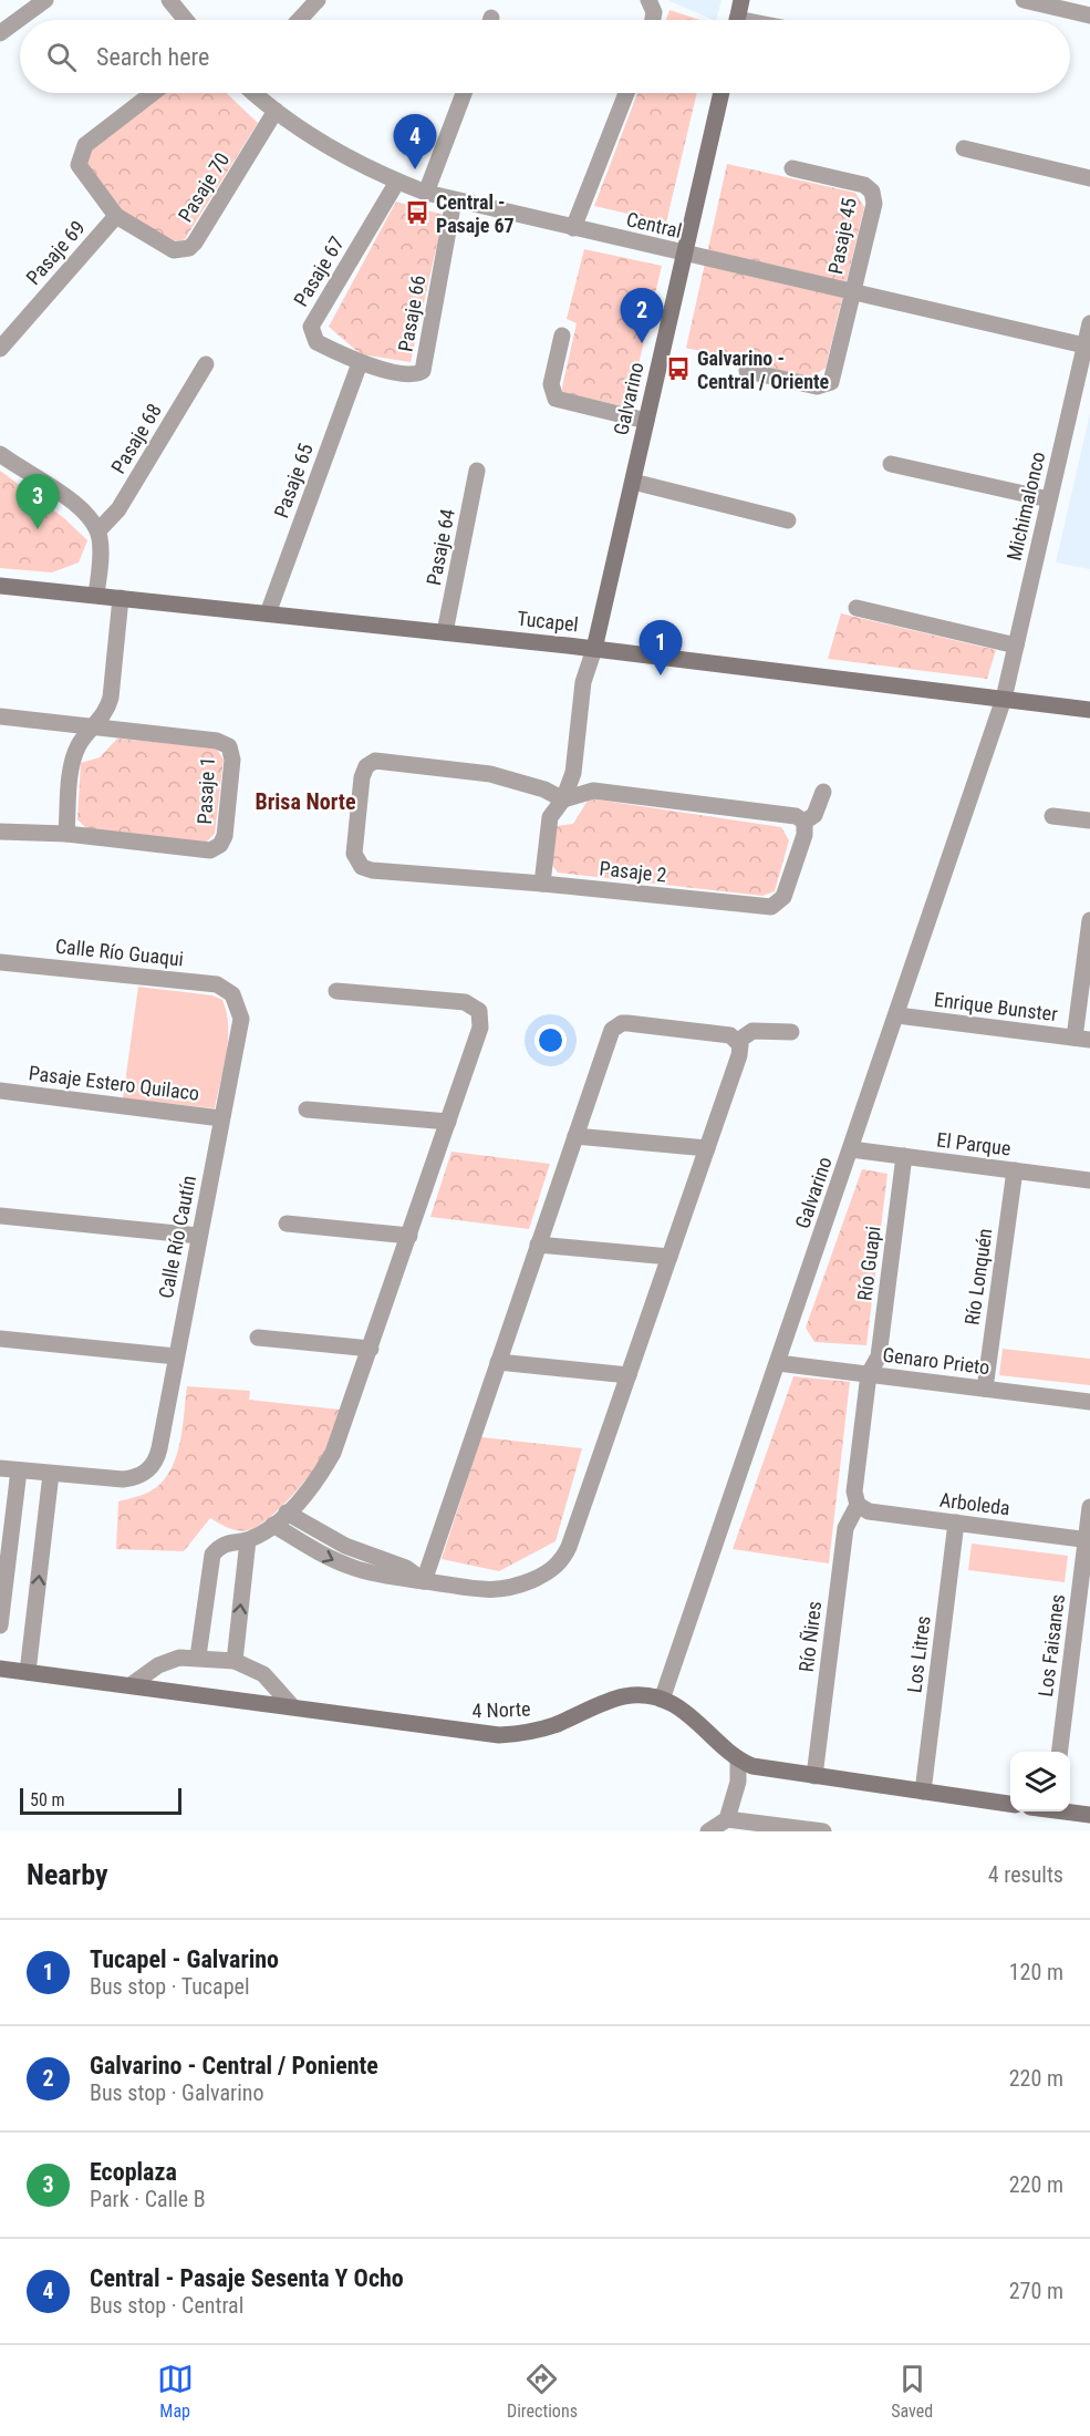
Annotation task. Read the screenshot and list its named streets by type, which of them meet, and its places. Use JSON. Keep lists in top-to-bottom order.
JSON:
{
  "streets": {
    "street": [
      "Pasaje 70",
      "Central",
      "Pasaje 45",
      "Pasaje 69",
      "Pasaje 67",
      "Pasaje 66",
      "Galvarino",
      "Pasaje 68",
      "Pasaje 65",
      "Michimalonco",
      "Pasaje 64",
      "Tucapel",
      "Pasaje 1",
      "Pasaje 2",
      "Calle Río Guaqui",
      "Enrique Bunster",
      "Pasaje Estero Quilaco",
      "El Parque",
      "Calle Río Cautín",
      "Río Guapi",
      "Río Lonquén",
      "Genaro Prieto",
      "Arboleda",
      "Río Ñires",
      "Los Faisanes",
      "Los Litres",
      "4 Norte"
    ]
  },
  "crossings": [
    ["Pasaje 70", "Central"],
    ["Pasaje 70", "Pasaje 69"],
    ["Central", "Pasaje 45"],
    ["Central", "Pasaje 67"],
    ["Central", "Pasaje 66"],
    ["Central", "Galvarino"],
    ["Central", "Michimalonco"],
    ["Pasaje 67", "Pasaje 66"],
    ["Pasaje 67", "Pasaje 65"],
    ["Pasaje 66", "Pasaje 65"],
    ["Galvarino", "Michimalonco"],
    ["Galvarino", "Tucapel"],
    ["Galvarino", "Enrique Bunster"],
    ["Galvarino", "El Parque"],
    ["Galvarino", "Genaro Prieto"],
    ["Galvarino", "4 Norte"],
    ["Pasaje 65", "Tucapel"],
    ["Michimalonco", "Tucapel"],
    ["Pasaje 64", "Tucapel"],
    ["Calle Río Guaqui", "Calle Río Cautín"],
    ["Pasaje Estero Quilaco", "Calle Río Cautín"],
    ["El Parque", "Río Guapi"],
    ["El Parque", "Río Lonquén"],
    ["Río Guapi", "Genaro Prieto"],
    ["Río Guapi", "Arboleda"],
    ["Río Guapi", "Río Ñires"],
    ["Río Lonquén", "Genaro Prieto"],
    ["Arboleda", "Río Ñires"],
    ["Arboleda", "Los Faisanes"],
    ["Arboleda", "Los Litres"],
    ["Río Ñires", "4 Norte"],
    ["Los Litres", "4 Norte"]
  ],
  "districts": ["Brisa Norte"],
  "places": {
    "bus stop": ["Central - Pasaje 67", "Galvarino - Central / Oriente"]
  },
  "scale_bar": "50 m",
  "page": {
    "search": "Search here",
    "pins": [
      "4",
      "2",
      "3",
      "1"
    ],
    "scale": "50 m",
    "heading": ["Nearby", "4 results"],
    "list": [
      {
        "mark": "1",
        "name": "Tucapel - Galvarino",
        "note": "Bus stop · Tucapel",
        "value": "120 m"
      },
      {
        "mark": "2",
        "name": "Galvarino - Central / Poniente",
        "note": "Bus stop · Galvarino",
        "value": "220 m"
      },
      {
        "mark": "3",
        "name": "Ecoplaza",
        "note": "Park · Calle B",
        "value": "220 m"
      },
      {
        "mark": "4",
        "name": "Central - Pasaje Sesenta Y Ocho",
        "note": "Bus stop · Central",
        "value": "270 m"
      }
    ],
    "nav": ["Map", "Directions", "Saved"]
  }
}
